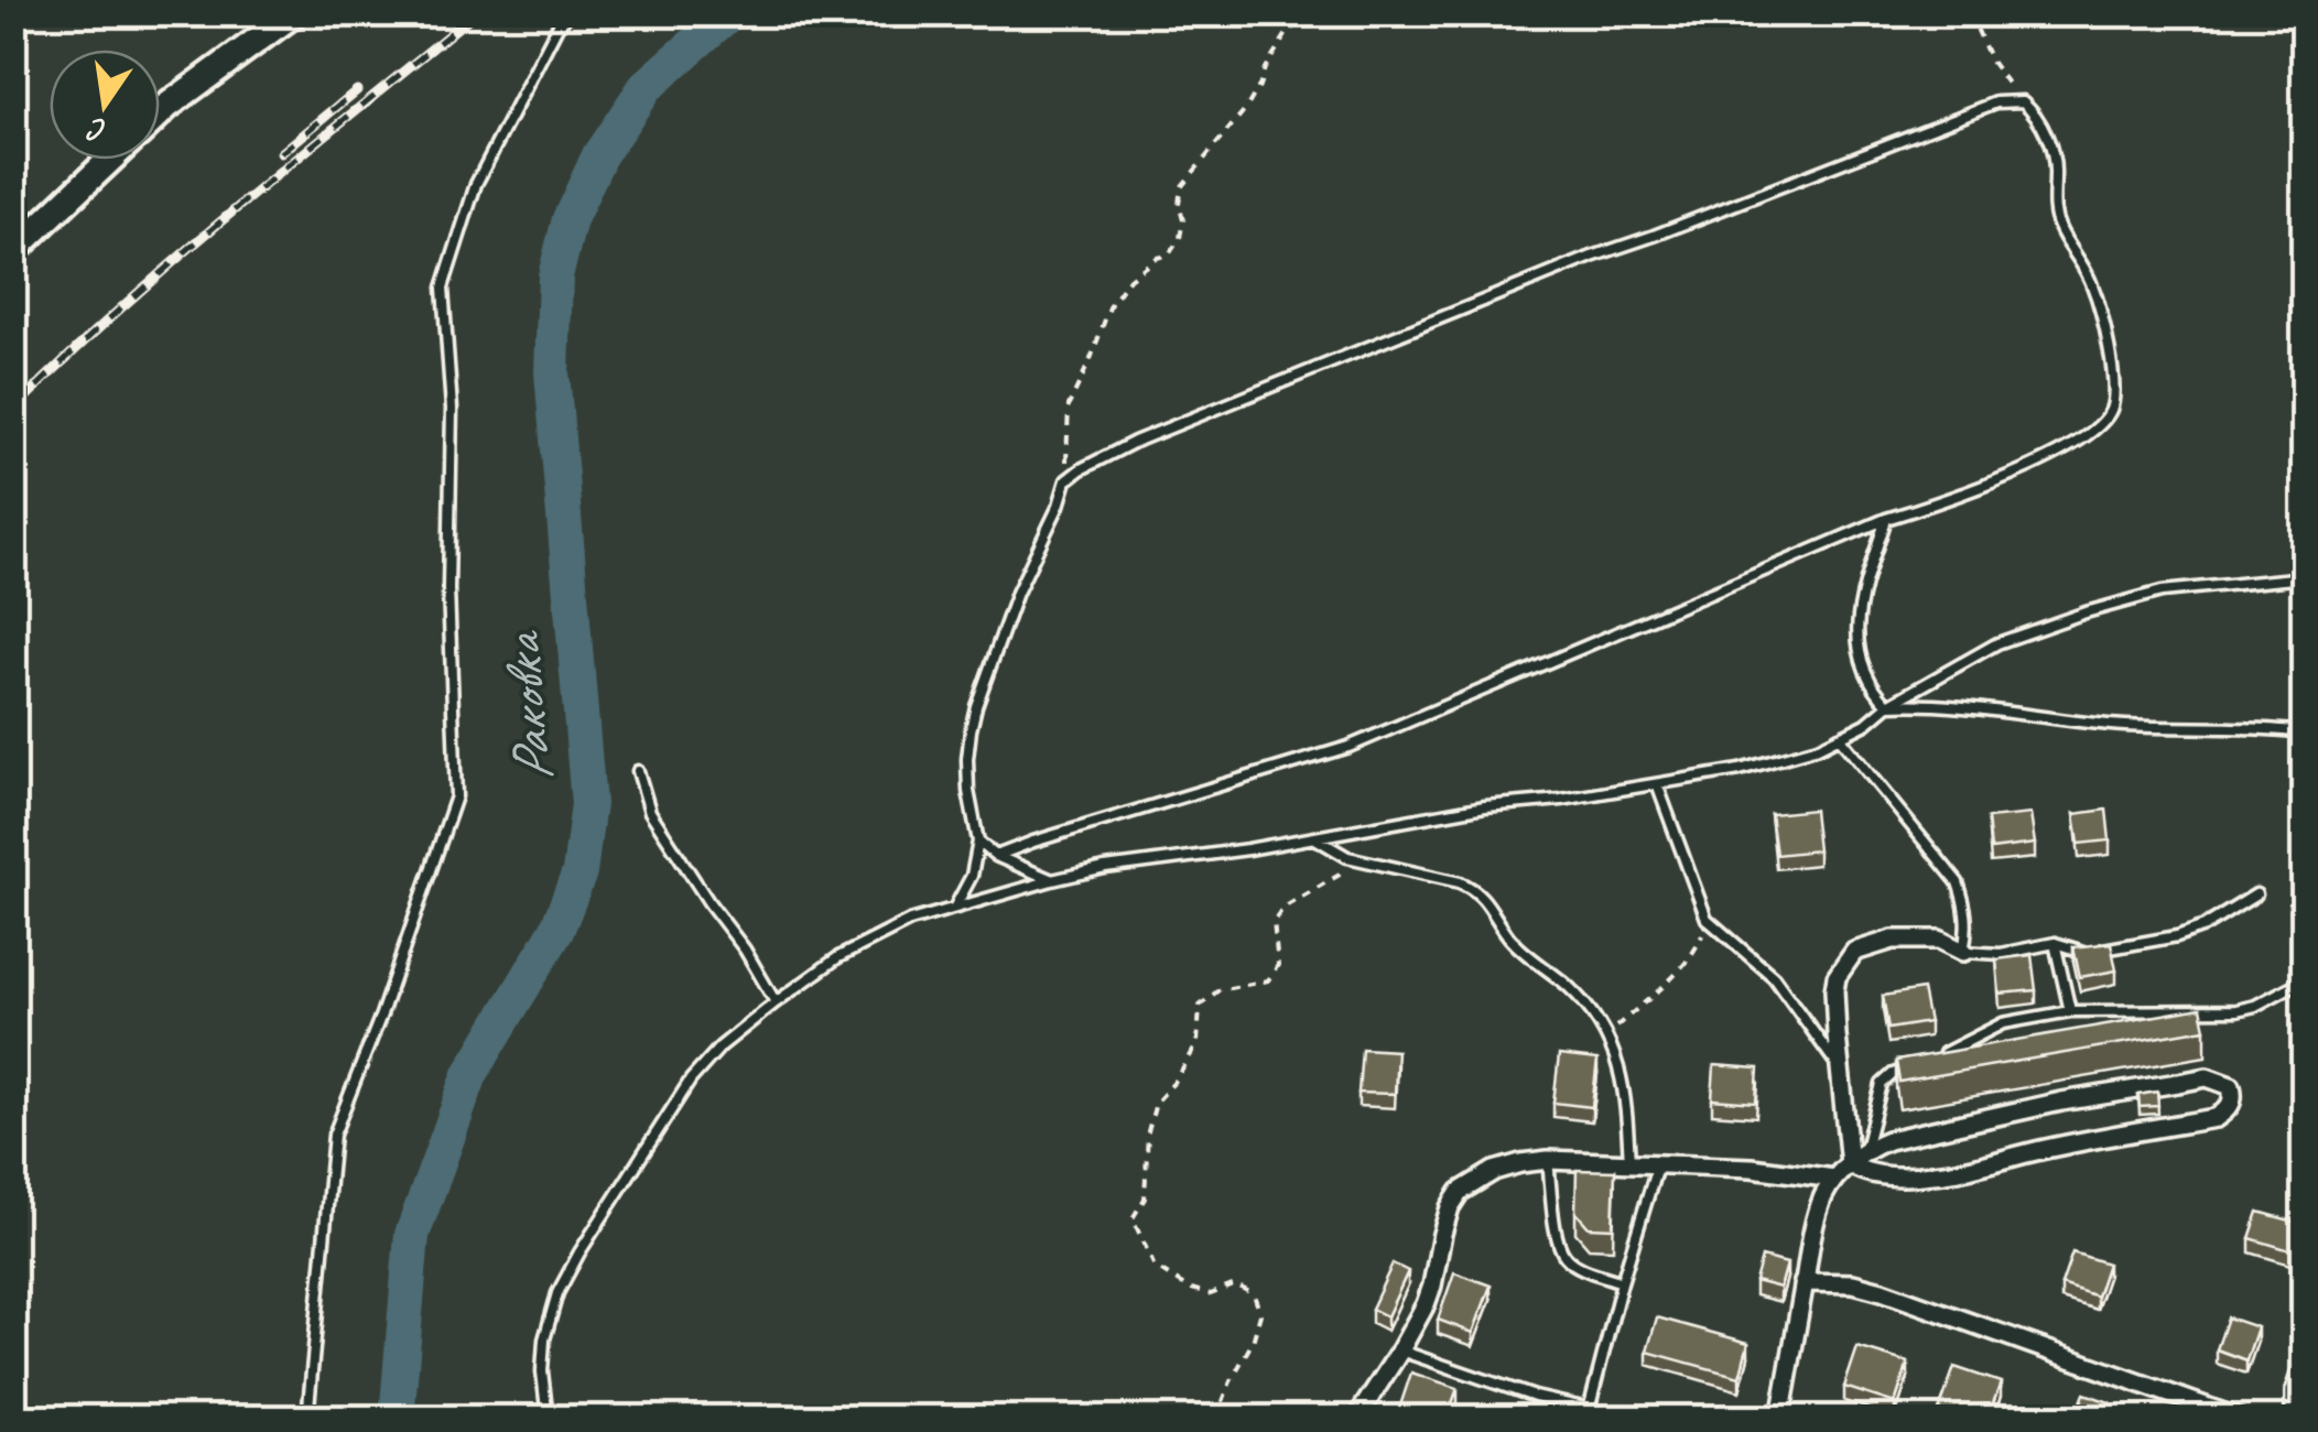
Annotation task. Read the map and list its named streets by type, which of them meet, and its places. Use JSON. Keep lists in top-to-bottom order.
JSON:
{
  "water": ["Раковка"],
  "north": "bottom"
}
